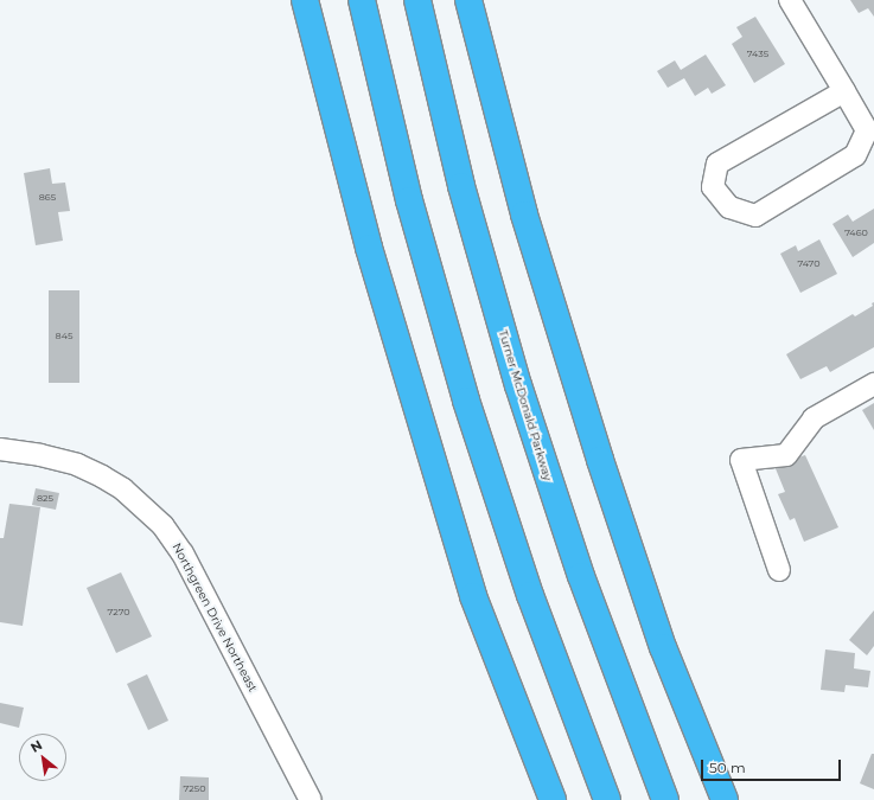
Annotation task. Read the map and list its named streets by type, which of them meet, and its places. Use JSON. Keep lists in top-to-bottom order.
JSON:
{
  "streets": {
    "highway": ["Turner McDonald Parkway"],
    "street": ["Northgreen Drive Northeast"]
  },
  "house_numbers": [
    "7435",
    "865",
    "7460",
    "7470",
    "845",
    "825",
    "7270",
    "7250"
  ],
  "scale_bar": "50 m",
  "north": "top left"
}
